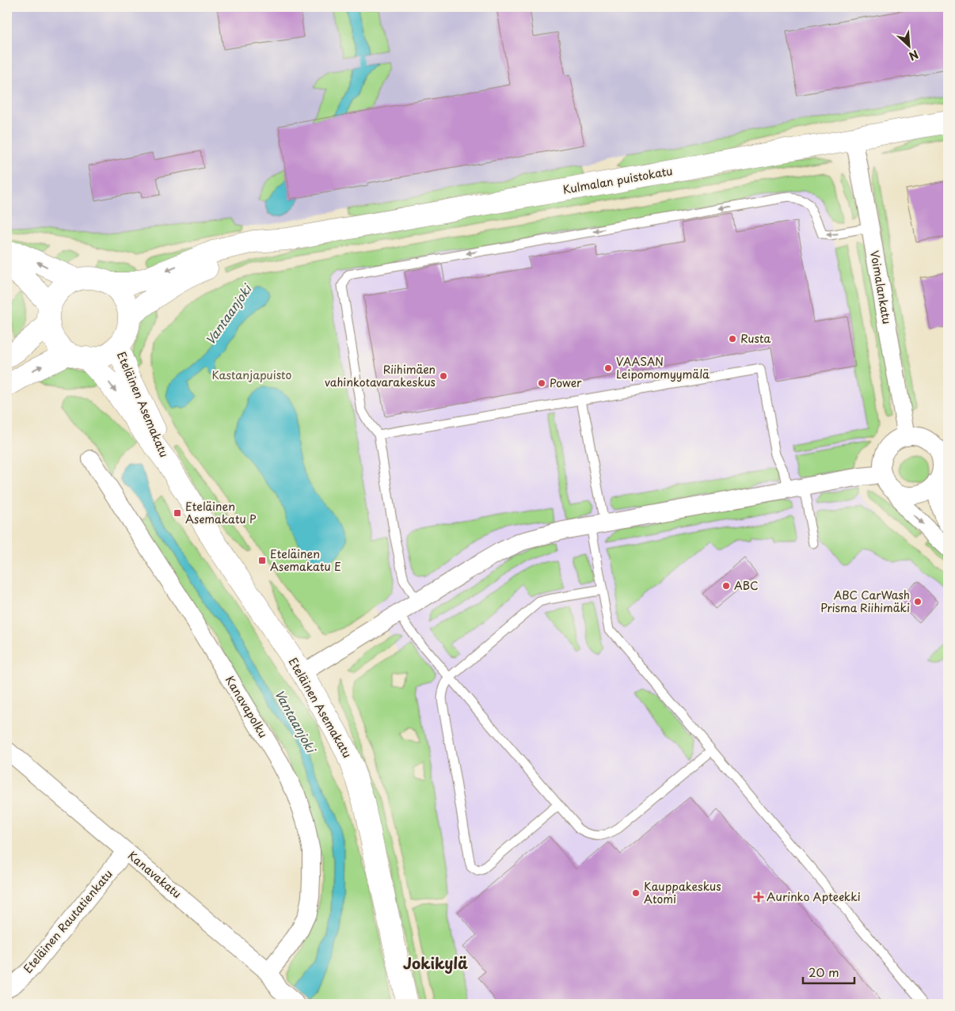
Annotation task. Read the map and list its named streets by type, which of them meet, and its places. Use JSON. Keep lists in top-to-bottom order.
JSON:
{
  "streets": {
    "street": [
      "Kulmalan puistokatu",
      "Voimalankatu",
      "Eteläinen Asemakatu",
      "Kanavapolku",
      "Kanavakatu",
      "Eteläinen Rautatienkatu"
    ]
  },
  "crossings": [
    ["Kulmalan puistokatu", "Voimalankatu"],
    ["Kulmalan puistokatu", "Eteläinen Asemakatu"],
    ["Kanavapolku", "Kanavakatu"],
    ["Kanavakatu", "Eteläinen Rautatienkatu"]
  ],
  "districts": ["Jokikylä"],
  "water": ["Vantaanjoki"],
  "parks": ["Kastanjapuisto"],
  "places": {
    "other": [
      "Rusta",
      "VAASAN Leipomomyymälä",
      "Riihimäen vahinkotavarakeskus",
      "Power",
      "ABC",
      "ABC CarWash Prisma Riihimäki",
      "Kauppakeskus Atomi"
    ],
    "transit": ["Eteläinen Asemakatu P", "Eteläinen Asemakatu E"],
    "health": ["Aurinko Apteekki"]
  },
  "scale_bar": "20 m",
  "north": "bottom right"
}
